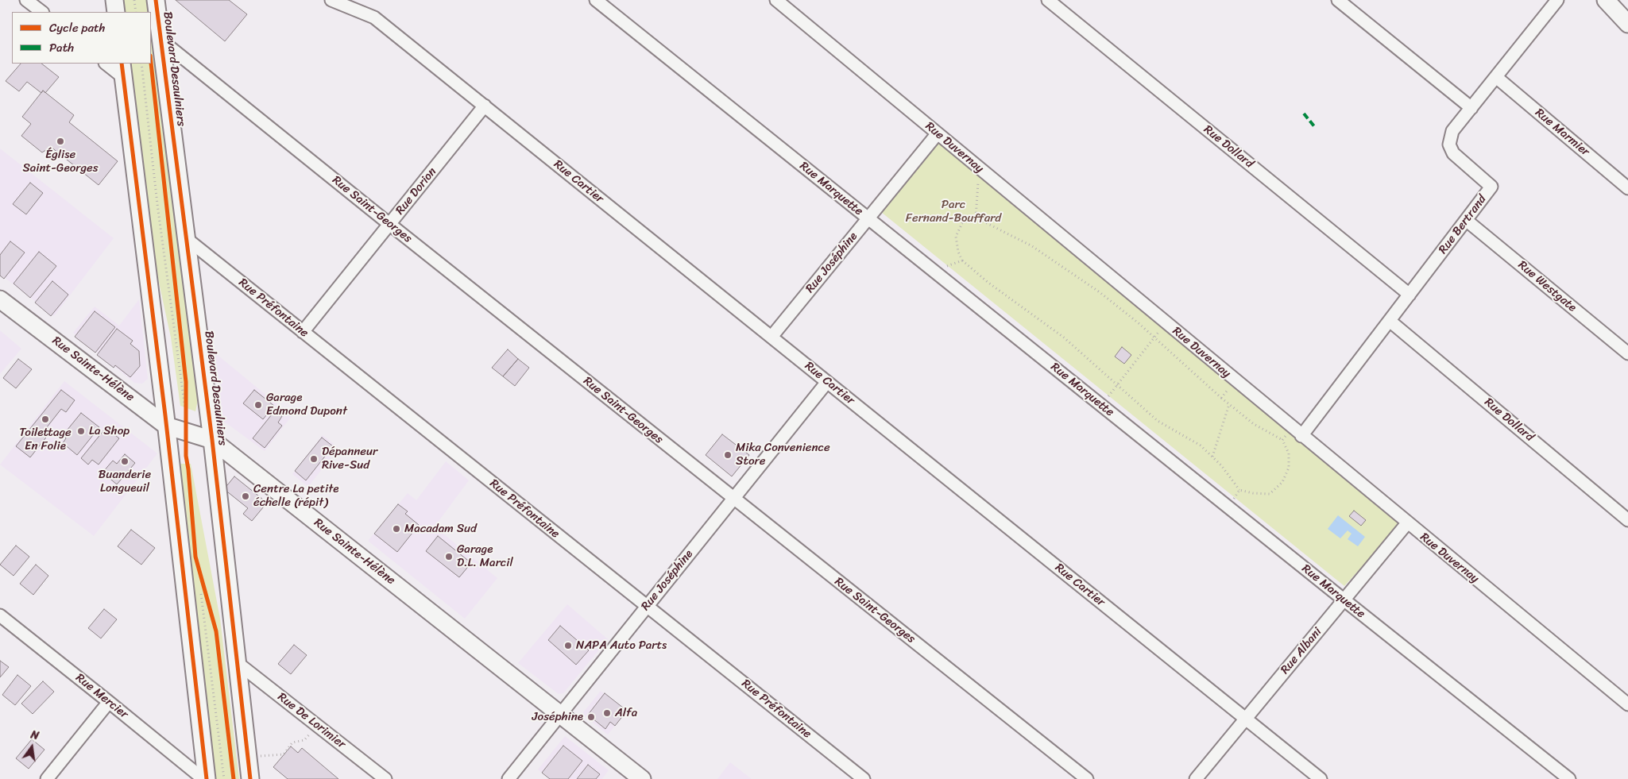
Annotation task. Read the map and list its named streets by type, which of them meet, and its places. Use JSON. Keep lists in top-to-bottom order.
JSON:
{
  "streets": {
    "street": [
      "Boulevard Desaulniers",
      "Rue Marmier",
      "Rue Dollard",
      "Rue Duvernay",
      "Rue Cartier",
      "Rue Marquette",
      "Rue Dorion",
      "Rue Saint-Georges",
      "Rue Bertrand",
      "Rue Joséphine",
      "Rue Westgate",
      "Rue Préfontaine",
      "Rue Sainte-Hélène",
      "Rue Albani",
      "Rue Mercier",
      "Rue De Lorimier"
    ]
  },
  "crossings": [
    ["Boulevard Desaulniers", "Rue Saint-Georges"],
    ["Boulevard Desaulniers", "Rue Préfontaine"],
    ["Boulevard Desaulniers", "Rue Sainte-Hélène"],
    ["Boulevard Desaulniers", "Rue De Lorimier"],
    ["Rue Marmier", "Rue Bertrand"],
    ["Rue Dollard", "Rue Bertrand"],
    ["Rue Duvernay", "Rue Bertrand"],
    ["Rue Duvernay", "Rue Joséphine"],
    ["Rue Duvernay", "Rue Albani"],
    ["Rue Cartier", "Rue Dorion"],
    ["Rue Cartier", "Rue Joséphine"],
    ["Rue Cartier", "Rue Albani"],
    ["Rue Marquette", "Rue Joséphine"],
    ["Rue Marquette", "Rue Albani"],
    ["Rue Dorion", "Rue Saint-Georges"],
    ["Rue Dorion", "Rue Préfontaine"],
    ["Rue Saint-Georges", "Rue Joséphine"],
    ["Rue Bertrand", "Rue Westgate"],
    ["Rue Joséphine", "Rue Préfontaine"],
    ["Rue Joséphine", "Rue Sainte-Hélène"]
  ],
  "parks": ["Parc Fernand-Bouffard"],
  "places": [
    "Église Saint-Georges",
    "Garage Edmond Dupont",
    "Toilettage En Folie",
    "La Shop",
    "Mika Convenience Store",
    "Dépanneur Rive-Sud",
    "Buanderie Longueuil",
    "Centre La petite échelle (répit)",
    "Macadam Sud",
    "Garage D.L. Marcil",
    "NAPA Auto Parts",
    "Alfa",
    "Joséphine"
  ],
  "legend": ["Cycle path", "Path"],
  "north": "top"
}
